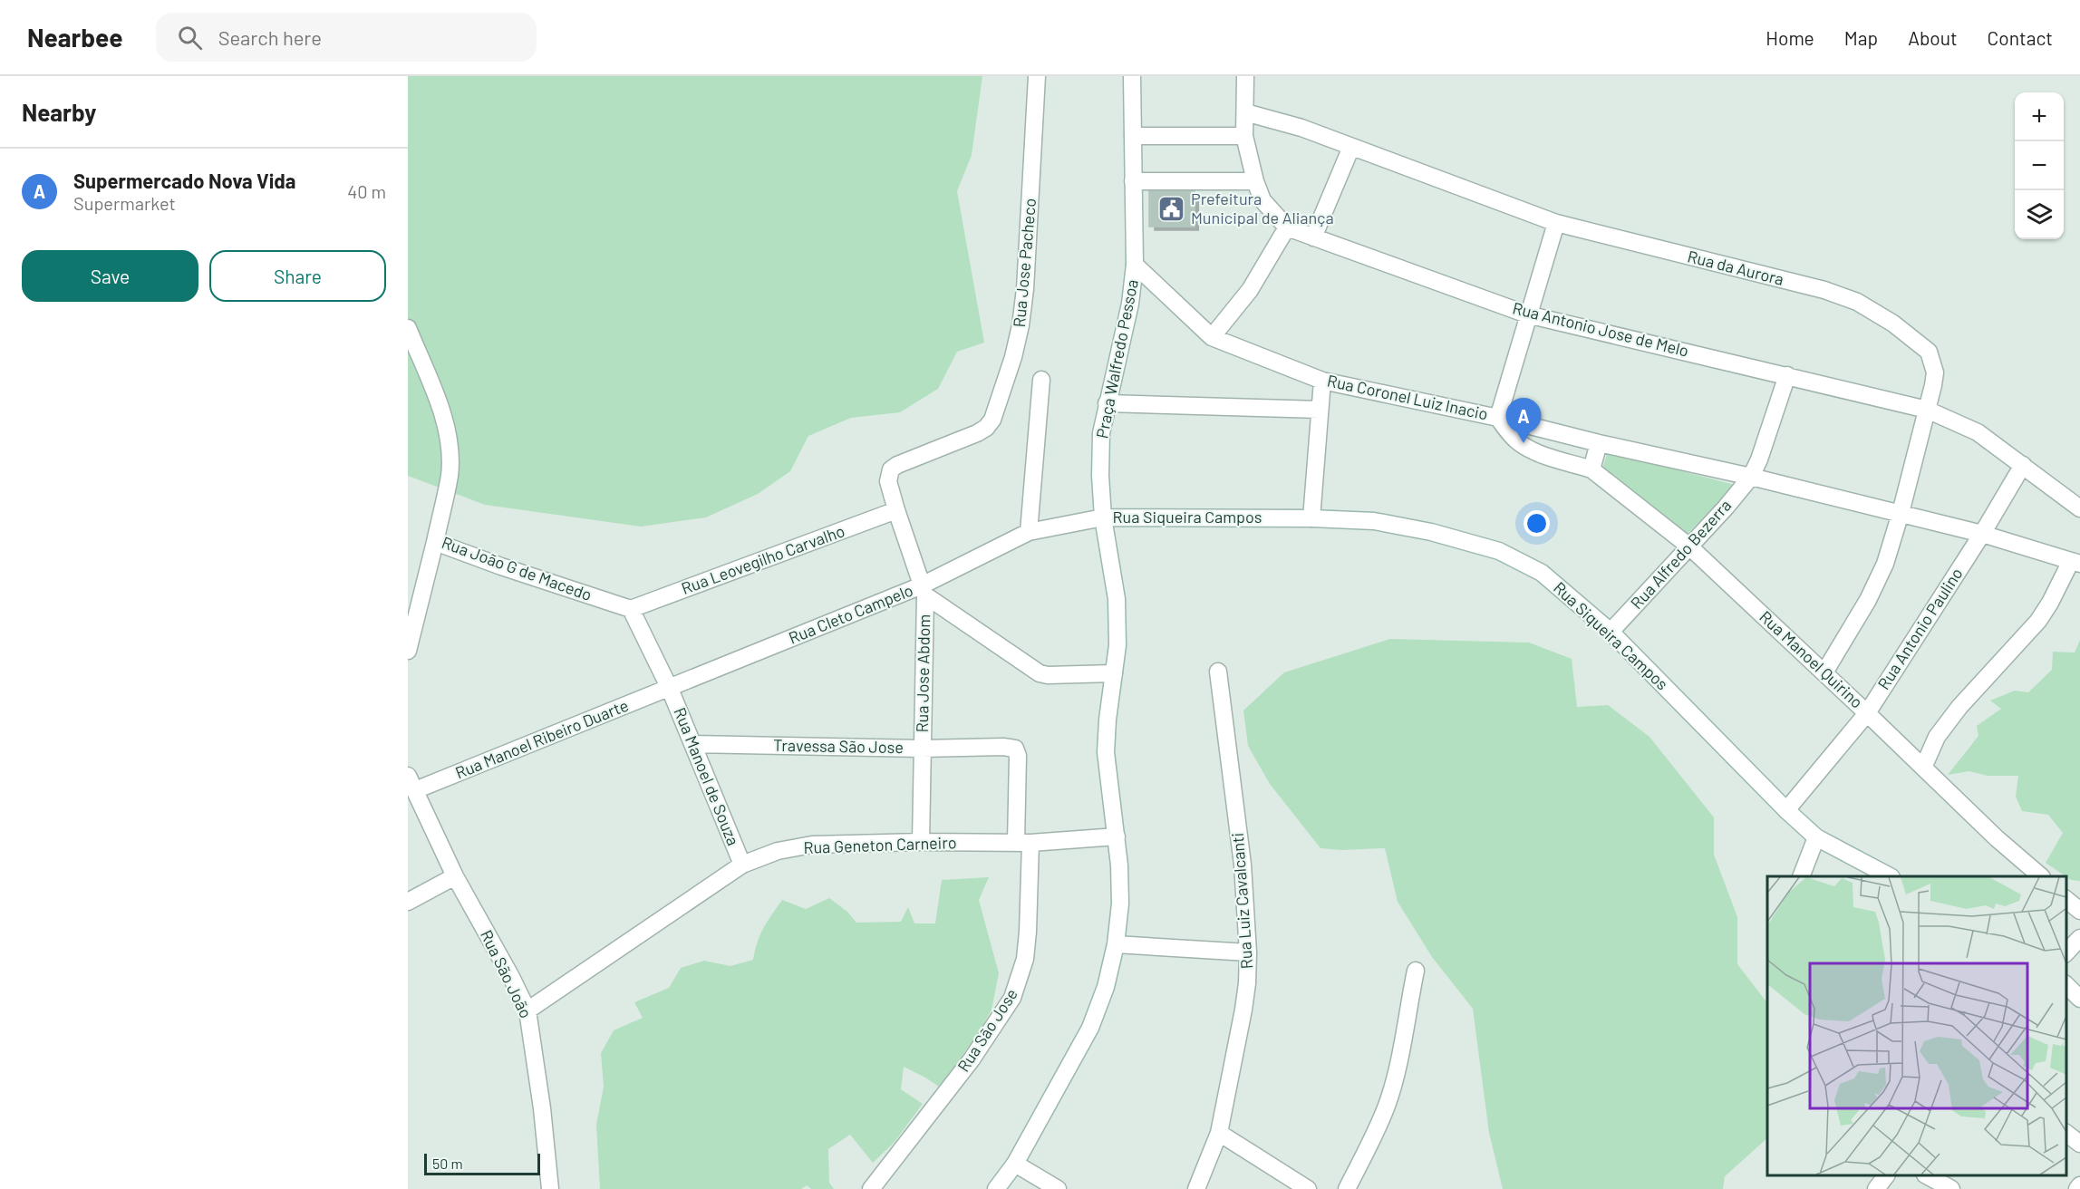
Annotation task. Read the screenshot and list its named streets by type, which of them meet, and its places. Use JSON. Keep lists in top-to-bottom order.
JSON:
{
  "streets": {
    "street": [
      "Rua Jose Pacheco",
      "Rua da Aurora",
      "Rua Antonio Jose de Melo",
      "Praça Walfredo Pessoa",
      "Rua Coronel Luiz Inacio",
      "Rua Siqueira Campos",
      "Rua Alfredo Bezerra",
      "Rua Leovegilho Carvalho",
      "Rua João G de Macedo",
      "Rua Cleto Campelo",
      "Rua Antonio Paulino",
      "Rua Manoel Quirino",
      "Rua Jose Abdom",
      "Rua Manoel Ribeiro Duarte",
      "Travessa São Jose",
      "Rua Manoel de Souza",
      "Rua Geneton Carneiro",
      "Rua Luiz Cavalcanti",
      "Rua São João",
      "Rua São Jose"
    ]
  },
  "crossings": [
    ["Rua Jose Pacheco", "Rua Leovegilho Carvalho"],
    ["Rua Jose Pacheco", "Rua Jose Abdom"],
    ["Rua da Aurora", "Rua Antonio Jose de Melo"],
    ["Rua da Aurora", "Rua Coronel Luiz Inacio"],
    ["Rua da Aurora", "Rua Manoel Quirino"],
    ["Rua Antonio Jose de Melo", "Rua Alfredo Bezerra"],
    ["Praça Walfredo Pessoa", "Rua Coronel Luiz Inacio"],
    ["Praça Walfredo Pessoa", "Rua Siqueira Campos"],
    ["Praça Walfredo Pessoa", "Rua Geneton Carneiro"],
    ["Rua Coronel Luiz Inacio", "Rua Alfredo Bezerra"],
    ["Rua Coronel Luiz Inacio", "Rua Antonio Paulino"],
    ["Rua Siqueira Campos", "Rua Alfredo Bezerra"],
    ["Rua Siqueira Campos", "Rua Cleto Campelo"],
    ["Rua Siqueira Campos", "Rua Antonio Paulino"],
    ["Rua Alfredo Bezerra", "Rua Manoel Quirino"],
    ["Rua Leovegilho Carvalho", "Rua João G de Macedo"],
    ["Rua Leovegilho Carvalho", "Rua Jose Abdom"],
    ["Rua Cleto Campelo", "Rua Jose Abdom"],
    ["Rua Cleto Campelo", "Rua Manoel Ribeiro Duarte"],
    ["Rua Cleto Campelo", "Rua Manoel de Souza"],
    ["Rua Antonio Paulino", "Rua Manoel Quirino"],
    ["Rua Jose Abdom", "Travessa São Jose"],
    ["Rua Jose Abdom", "Rua Geneton Carneiro"],
    ["Rua Manoel Ribeiro Duarte", "Rua Manoel de Souza"],
    ["Rua Manoel Ribeiro Duarte", "Rua São João"],
    ["Travessa São Jose", "Rua Manoel de Souza"],
    ["Travessa São Jose", "Rua São Jose"],
    ["Rua Manoel de Souza", "Rua Geneton Carneiro"],
    ["Rua Geneton Carneiro", "Rua São João"],
    ["Rua Geneton Carneiro", "Rua São Jose"]
  ],
  "places": {
    "public building": ["Prefeitura Municipal de Aliança"]
  },
  "scale_bar": "50 m",
  "page": {
    "header": "Nearbee",
    "search": "Search here",
    "nav": [
      "Home",
      "Map",
      "About",
      "Contact"
    ],
    "heading": "Nearby",
    "map_buttons": ["+", "−"],
    "list": [
      {
        "mark": "A",
        "name": "Supermercado Nova Vida",
        "note": "Supermarket",
        "value": "40 m"
      }
    ],
    "buttons": ["Save", "Share"],
    "pins": "A",
    "scale": "50 m"
  }
}
